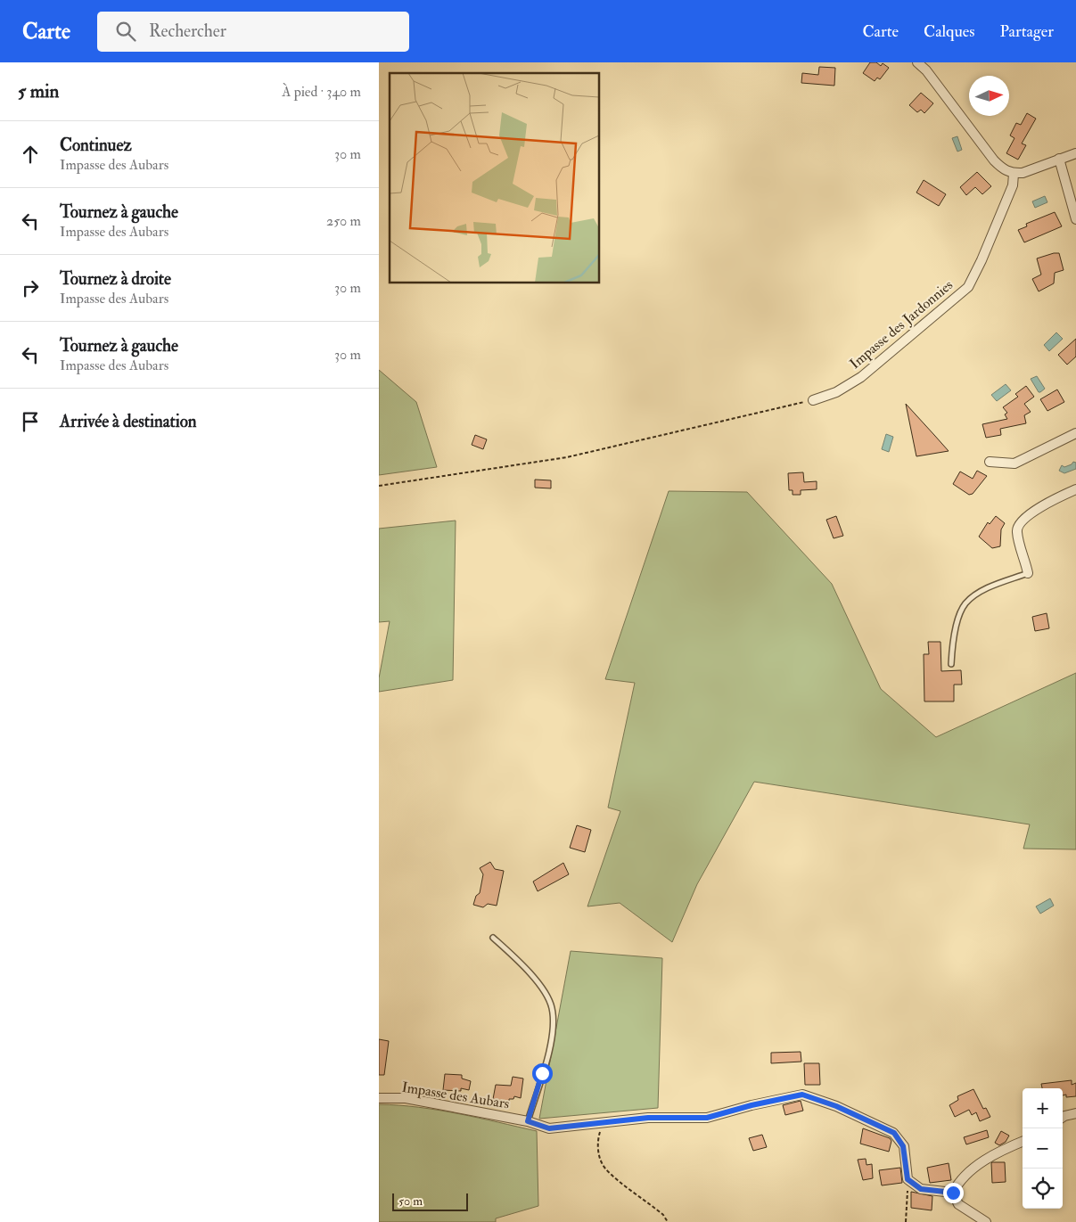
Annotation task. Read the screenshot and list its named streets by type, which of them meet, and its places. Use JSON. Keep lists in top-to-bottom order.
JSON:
{
  "streets": {
    "street": ["Impasse des Jardonnies", "Impasse des Aubars"]
  },
  "scale_bar": "50 m",
  "north": "right",
  "page": {
    "header": "Carte",
    "search": "Rechercher",
    "nav": ["Carte", "Calques", "Partager"],
    "heading": ["5 min", "À pied · 340 m"],
    "list": [
      ["Continuez", "Impasse des Aubars", "30 m"],
      ["Tournez à gauche", "Impasse des Aubars", "250 m"],
      ["Tournez à droite", "Impasse des Aubars", "30 m"],
      ["Tournez à gauche", "Impasse des Aubars", "30 m"],
      "Arrivée à destination"
    ],
    "map_buttons": ["+", "−"],
    "scale": "50 m"
  }
}
